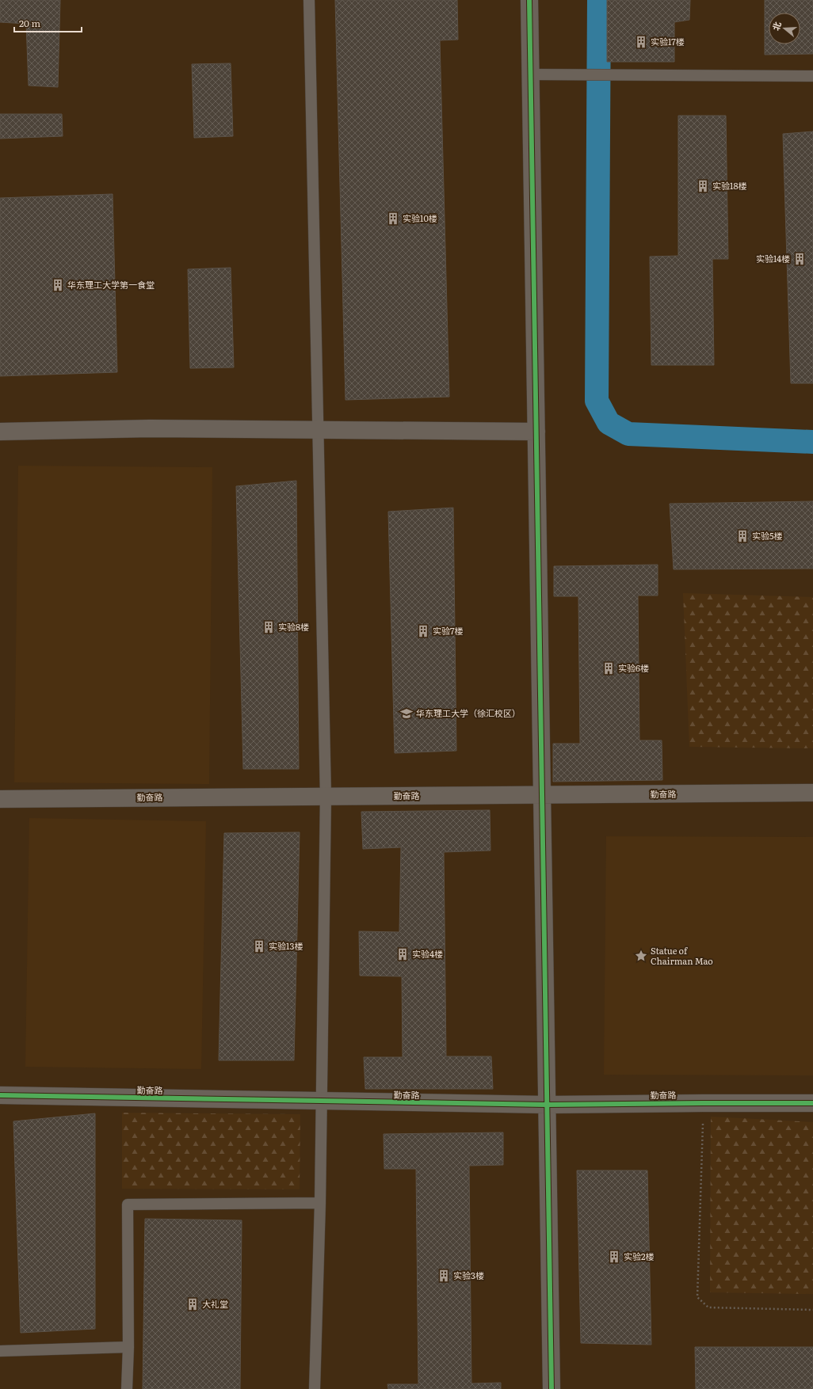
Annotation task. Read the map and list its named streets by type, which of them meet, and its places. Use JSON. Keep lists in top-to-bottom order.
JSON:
{
  "streets": {
    "street": ["勤奋路"]
  },
  "places": {
    "building": [
      "实验17楼",
      "实验18楼",
      "实验10楼",
      "实验14楼",
      "华东理工大学第一食堂",
      "实验5楼",
      "实验8楼",
      "实验7楼",
      "实验6楼",
      "实验13楼",
      "实验4楼",
      "实验2楼",
      "实验3楼",
      "大礼堂"
    ],
    "school or university": ["华东理工大学（徐汇校区）"],
    "place": ["Statue of Chairman Mao"]
  },
  "scale_bar": "20 m",
  "north": "left"
}
